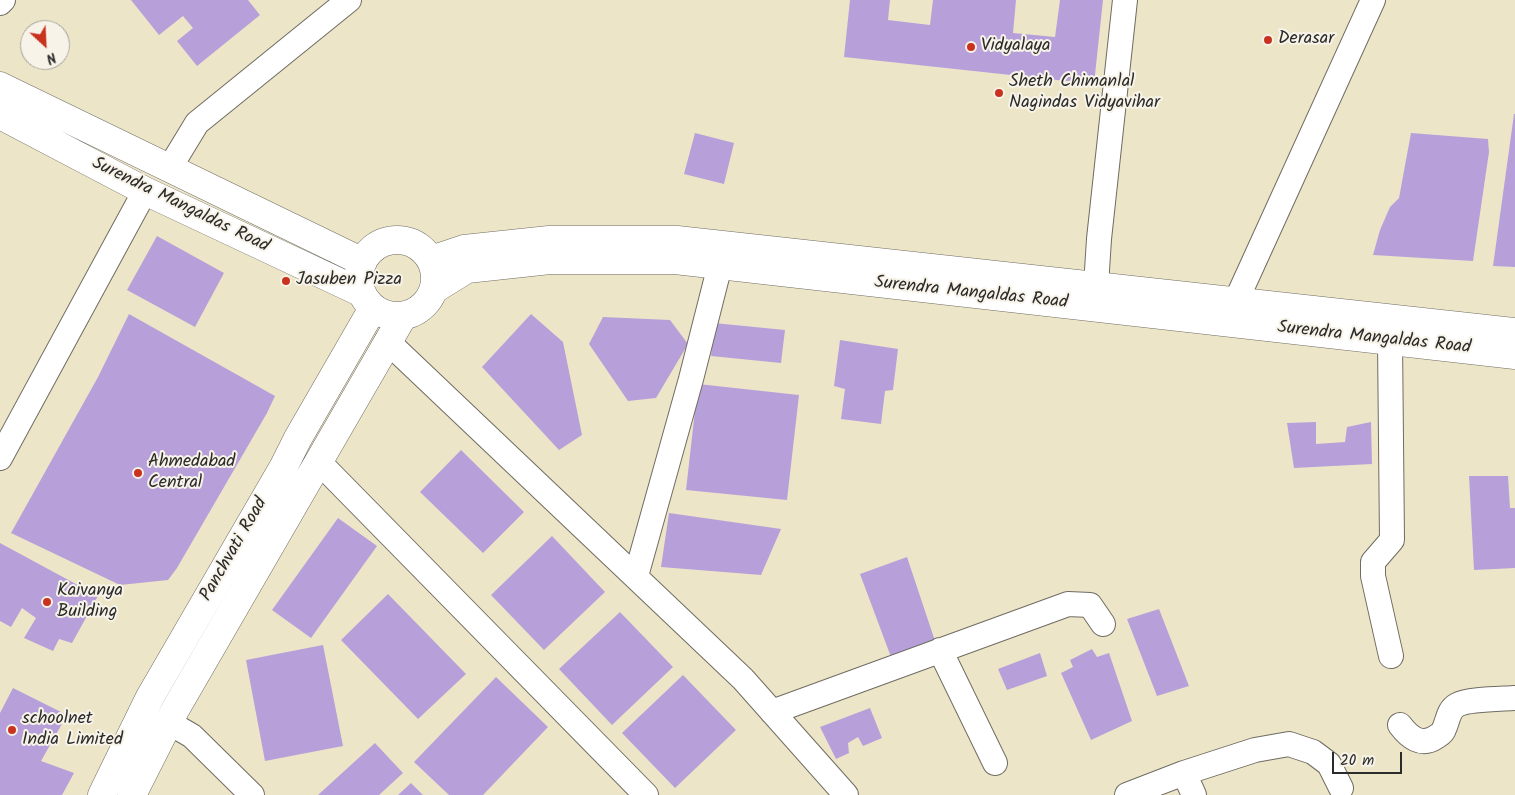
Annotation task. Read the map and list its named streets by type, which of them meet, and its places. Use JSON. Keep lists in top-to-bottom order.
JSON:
{
  "streets": {
    "main road": ["Surendra Mangaldas Road", "Panchvati Road"]
  },
  "crossings": [
    ["Surendra Mangaldas Road", "Panchvati Road"]
  ],
  "places": [
    "Derasar",
    "Vidyalaya",
    "Sheth Chimanlal Nagindas Vidyavihar",
    "Jasuben Pizza",
    "Ahmedabad Central",
    "Kaivanya Building",
    "schoolnet India Limited"
  ],
  "scale_bar": "20 m",
  "north": "bottom right"
}
